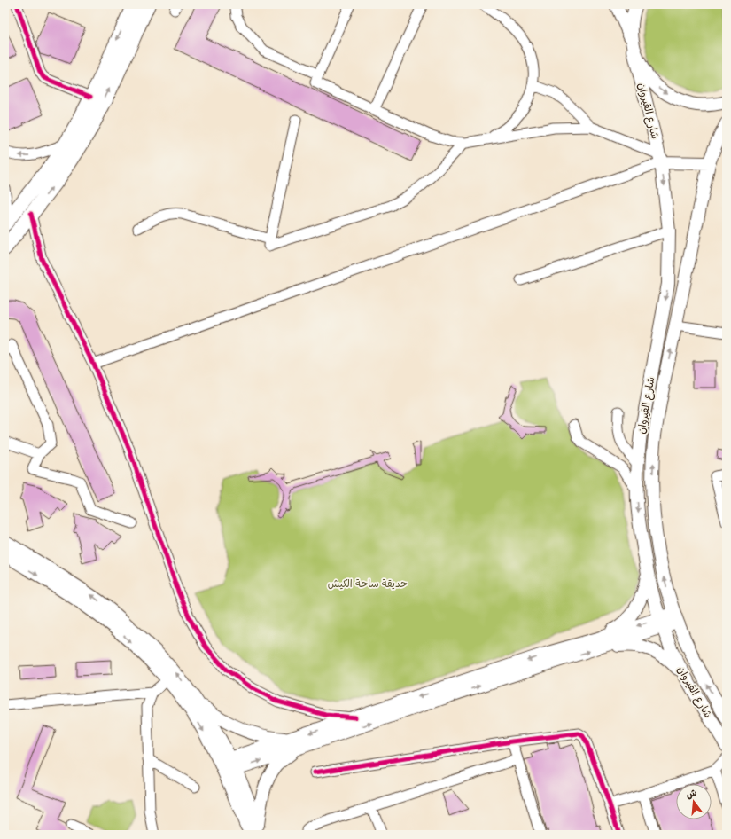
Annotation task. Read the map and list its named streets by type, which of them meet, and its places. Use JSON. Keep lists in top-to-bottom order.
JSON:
{
  "streets": {
    "main road": ["شارع القيروان"]
  },
  "parks": ["حديقة ساحة الكيش"],
  "north": "top"
}
